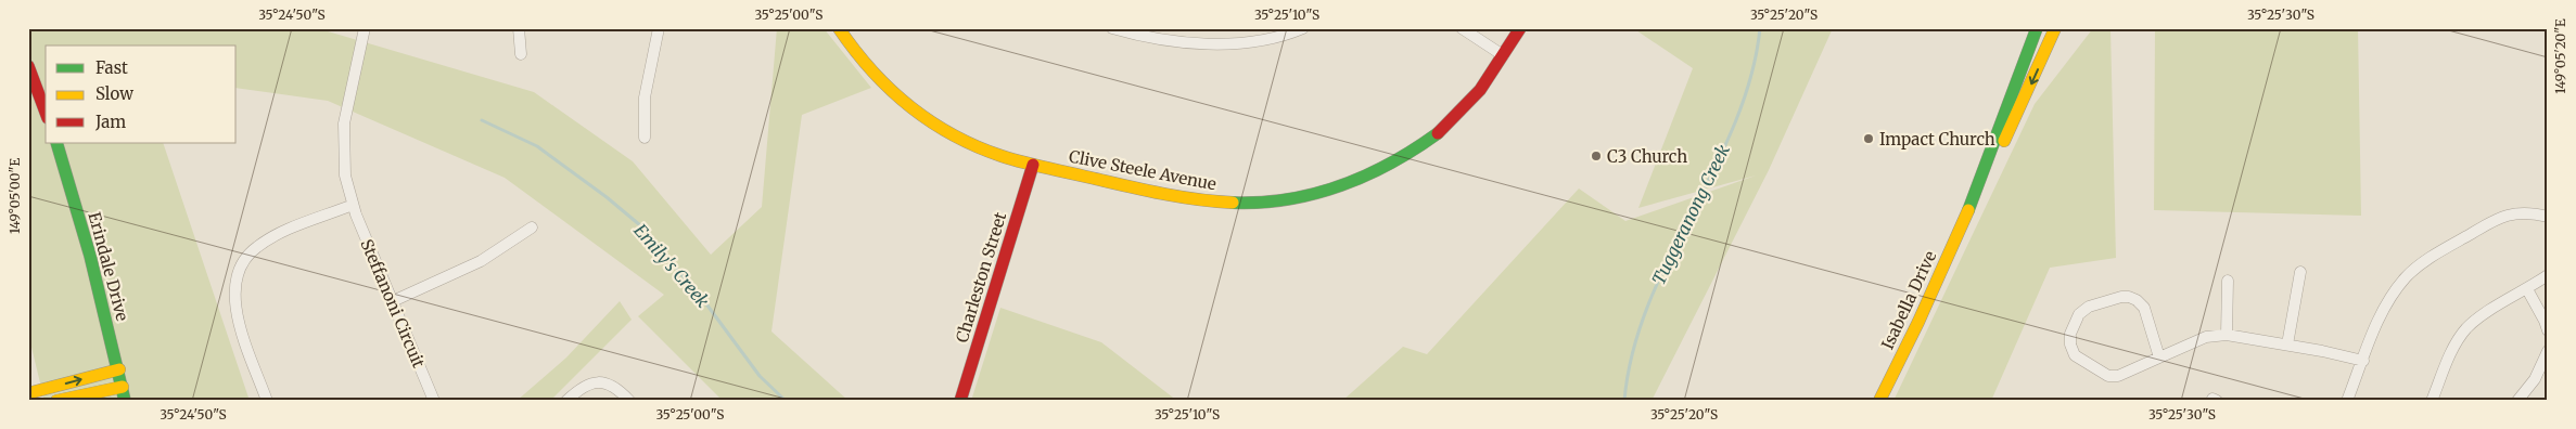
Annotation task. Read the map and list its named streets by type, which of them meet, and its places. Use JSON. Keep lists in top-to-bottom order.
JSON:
{
  "streets": {
    "street": [
      "Clive Steele Avenue",
      "Erindale Drive",
      "Charleston Street",
      "Isabella Drive",
      "Steffanoni Circuit"
    ]
  },
  "crossings": [
    ["Clive Steele Avenue", "Charleston Street"]
  ],
  "water": ["Tuggeranong Creek", "Emily's Creek"],
  "places": ["Impact Church", "C3 Church"],
  "legend": ["Fast", "Slow", "Jam"],
  "coordinates": [
    "35°24'50\"S",
    "35°25'00\"S",
    "35°25'10\"S",
    "35°25'20\"S",
    "35°25'30\"S",
    "149°05'20\"E",
    "149°05'00\"E"
  ]
}
